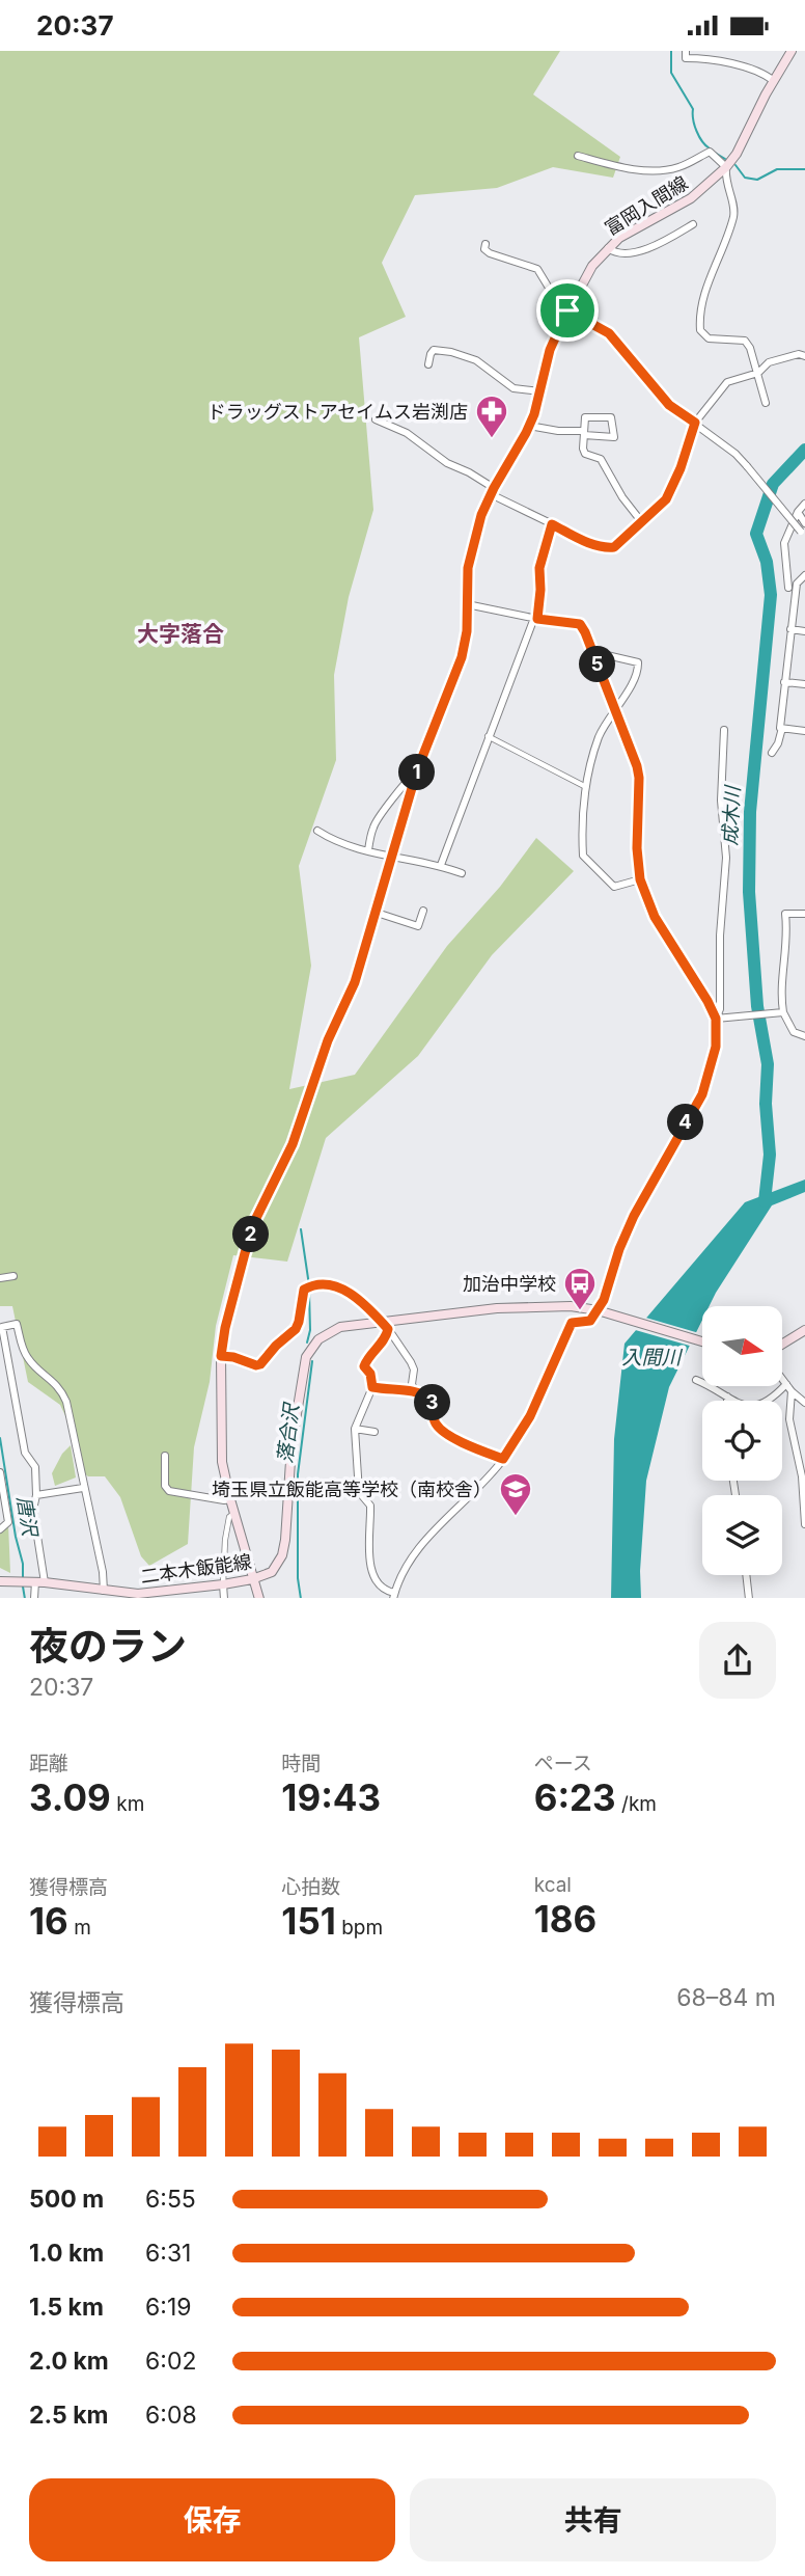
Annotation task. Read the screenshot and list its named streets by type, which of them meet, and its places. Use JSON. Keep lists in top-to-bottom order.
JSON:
{
  "streets": {
    "main road": ["富岡入間線", "二本木飯能線"]
  },
  "crossings": [
    ["富岡入間線", "二本木飯能線"]
  ],
  "districts": ["大字落合"],
  "water": [
    "成木川",
    "入間川",
    "落合沢",
    "唐沢"
  ],
  "places": {
    "pharmacy": ["ドラッグストアセイムス岩渕店"],
    "bus stop": ["加治中学校"],
    "school or university": ["埼玉県立飯能高等学校（南校舎）"]
  },
  "north": "right",
  "page": {
    "status": "20:37",
    "pins": [
      "5",
      "1",
      "4",
      "2",
      "3"
    ],
    "heading": ["夜のラン", "20:37"],
    "stats": [
      ["距離", "3.09 km"],
      ["時間", "19:43"],
      ["ペース", "6:23 /km"],
      ["獲得標高", "16 m"],
      ["心拍数", "151 bpm"],
      ["kcal", "186"]
    ],
    "chart": ["獲得標高", "68–84 m"],
    "list": [
      {
        "name": "500 m",
        "note": "6:55"
      },
      {
        "name": "1.0 km",
        "note": "6:31"
      },
      {
        "name": "1.5 km",
        "note": "6:19"
      },
      {
        "name": "2.0 km",
        "note": "6:02"
      },
      {
        "name": "2.5 km",
        "note": "6:08"
      }
    ],
    "buttons": ["保存", "共有"]
  }
}
